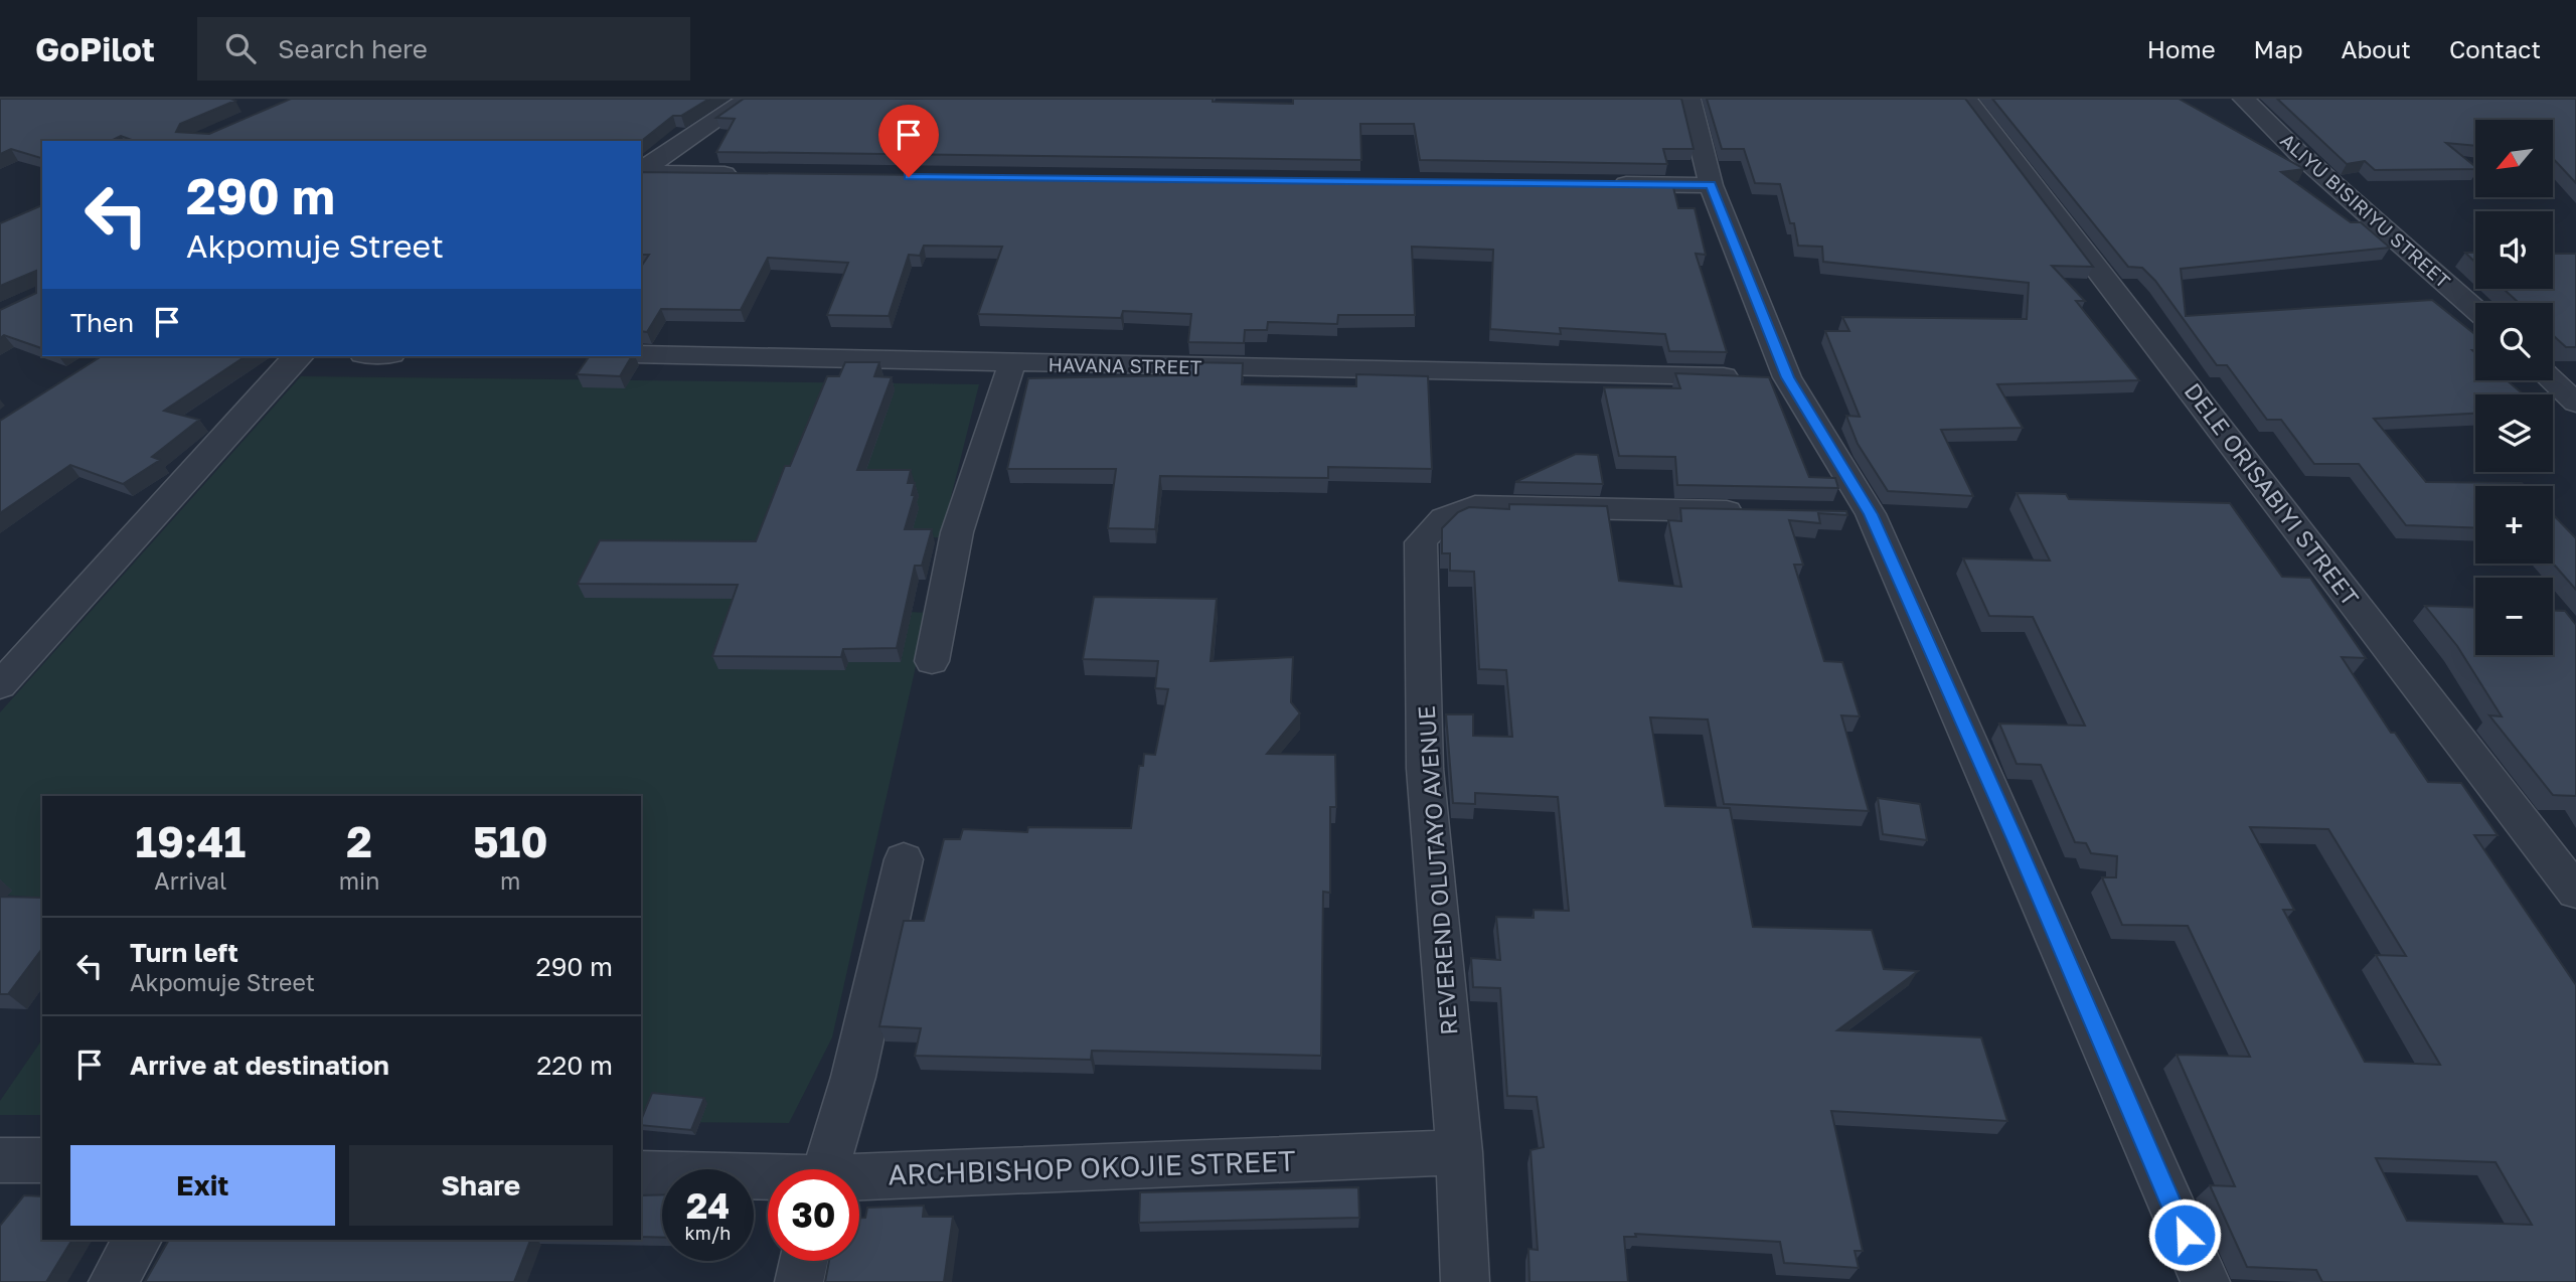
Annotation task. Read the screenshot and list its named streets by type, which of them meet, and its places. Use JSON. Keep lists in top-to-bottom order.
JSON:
{
  "streets": {
    "street": [
      "ALIYU BISIRIYU STREET",
      "HAVANA STREET",
      "DELE ORISABIYI STREET",
      "REVEREND OLUTAYO AVENUE",
      "ARCHBISHOP OKOJIE STREET"
    ]
  },
  "crossings": [
    ["REVEREND OLUTAYO AVENUE", "ARCHBISHOP OKOJIE STREET"]
  ],
  "north": "bottom left",
  "page": {
    "header": "GoPilot",
    "search": "Search here",
    "nav": [
      "Home",
      "Map",
      "About",
      "Contact"
    ],
    "map_buttons": ["+", "−"],
    "turn": ["290 m", "Akpomuje Street"],
    "then": "Then",
    "eta": [
      "19:41",
      "Arrival",
      "2",
      "min",
      "510",
      "m"
    ],
    "list": [
      {
        "name": "Turn left",
        "note": "Akpomuje Street",
        "value": "290 m"
      },
      {
        "name": "Arrive at destination",
        "value": "220 m"
      }
    ],
    "buttons": ["Exit", "Share"],
    "speed": "24 km/h",
    "limit": "30"
  }
}
